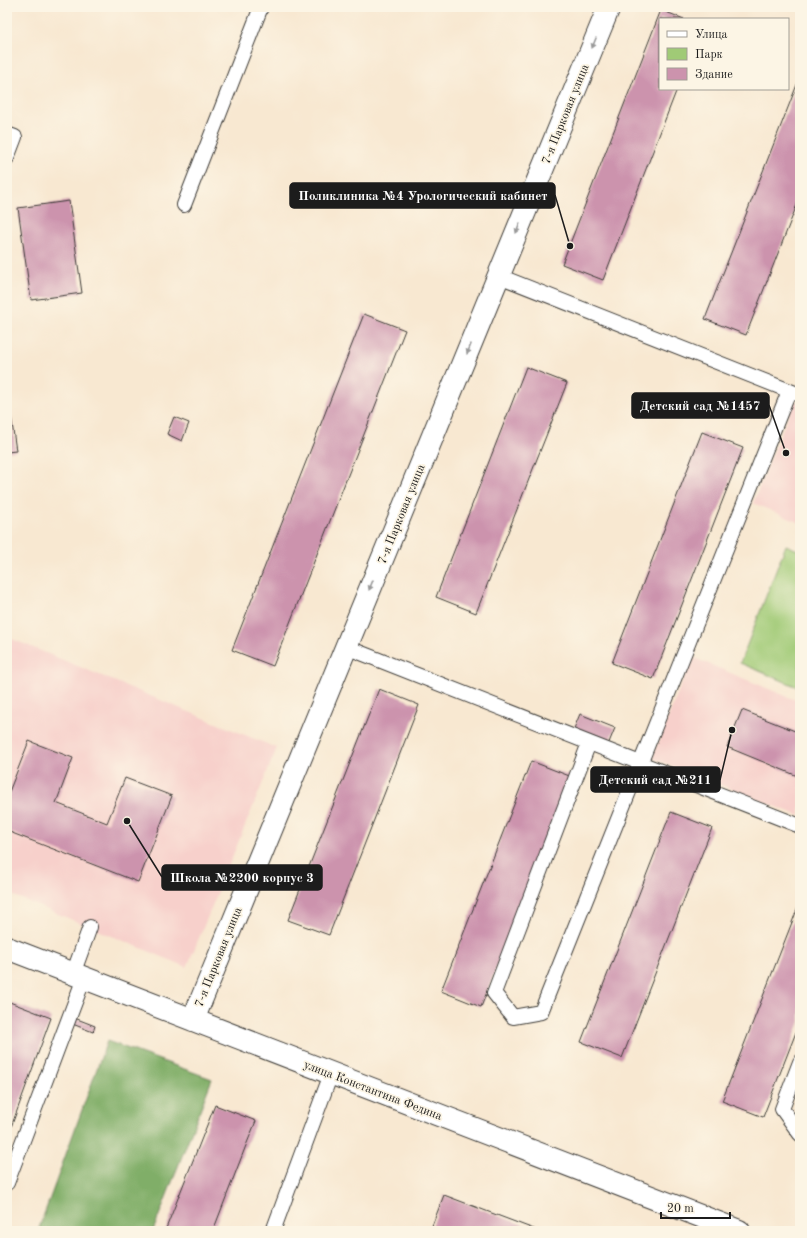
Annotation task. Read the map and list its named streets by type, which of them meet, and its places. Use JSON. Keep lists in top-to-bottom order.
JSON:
{
  "streets": {
    "street": ["7-я Парковая улица", "улица Константина Федина"]
  },
  "crossings": [
    ["7-я Парковая улица", "улица Константина Федина"]
  ],
  "one_way": ["7-я Парковая улица"],
  "places": [
    "Поликлиника №4 Урологический кабинет",
    "Детский сад №1457",
    "Детский сад №211",
    "Школа №2200 корпус 3"
  ],
  "legend": ["Улица", "Парк", "Здание"],
  "scale_bar": "20 m"
}
